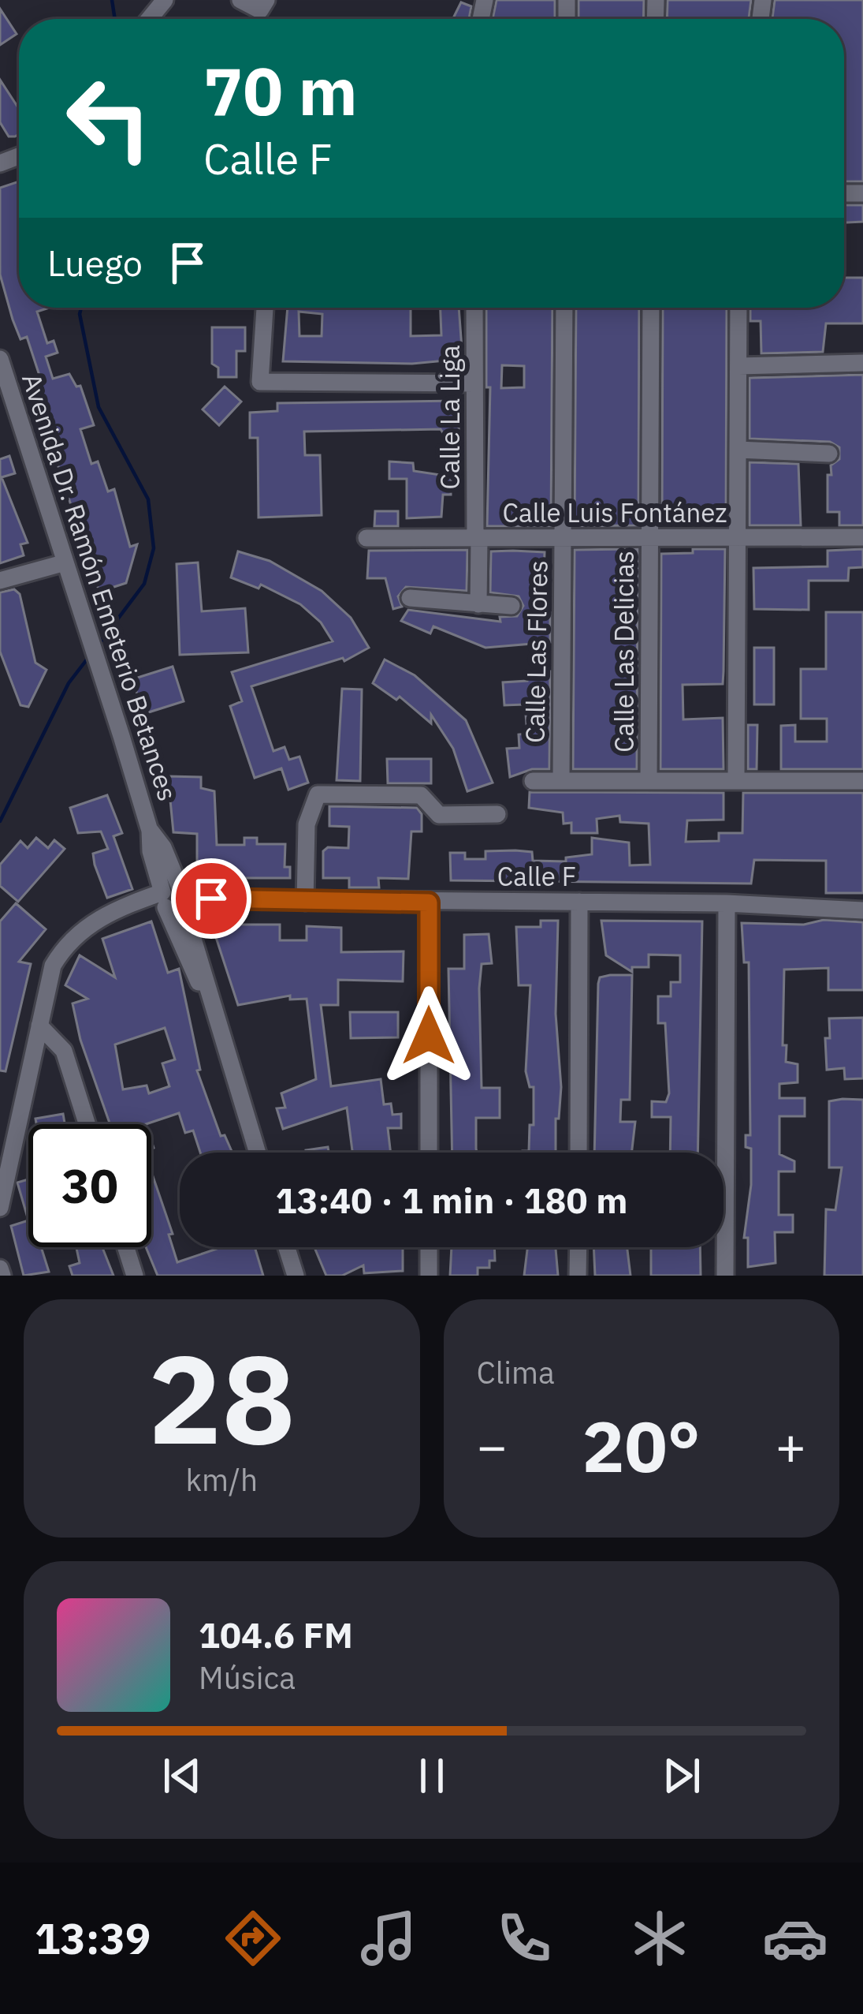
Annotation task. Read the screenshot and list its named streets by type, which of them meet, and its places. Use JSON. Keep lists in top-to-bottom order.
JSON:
{
  "streets": {
    "street": [
      "Calle La Liga",
      "Calle Luis Fontánez",
      "Avenida Dr. Ramón Emeterio Betances",
      "Calle Las Flores",
      "Calle Las Delicias",
      "Calle F"
    ]
  },
  "crossings": [
    ["Calle La Liga", "Calle Luis Fontánez"],
    ["Calle Luis Fontánez", "Calle Las Flores"],
    ["Calle Luis Fontánez", "Calle Las Delicias"],
    ["Avenida Dr. Ramón Emeterio Betances", "Calle F"]
  ],
  "page": {
    "turn": ["70 m", "Calle F"],
    "then": "Luego",
    "limit": "30",
    "trip": "13:40 · 1 min · 180 m",
    "tile": [
      ["28", "km/h"],
      "Clima"
    ],
    "heat": ["−", "20°", "+"],
    "song": ["104.6 FM", "Música"],
    "tabs": "13:39"
  }
}
